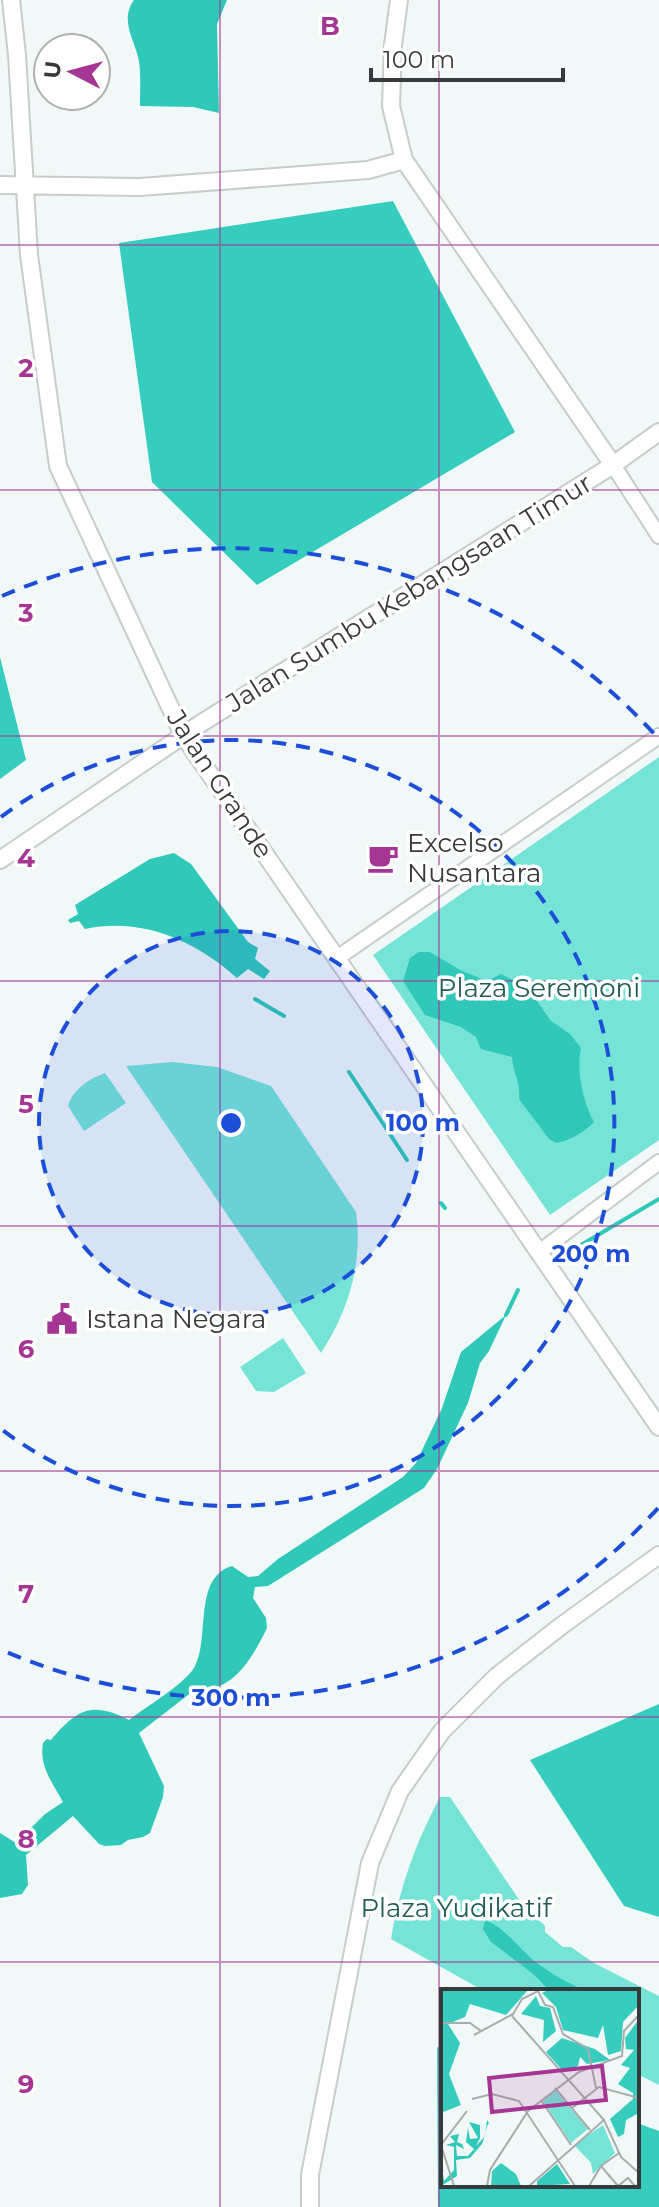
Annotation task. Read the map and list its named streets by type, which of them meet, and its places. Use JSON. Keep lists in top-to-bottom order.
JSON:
{
  "streets": {
    "street": ["Jalan Sumbu Kebangsaan Timur", "Jalan Grande"]
  },
  "crossings": [
    ["Jalan Sumbu Kebangsaan Timur", "Jalan Grande"]
  ],
  "parks": ["Plaza Seremoni", "Plaza Yudikatif"],
  "places": {
    "cafe": ["Excelso Nusantara"],
    "public building": ["Istana Negara"]
  },
  "scale_bar": "100 m",
  "north": "left",
  "grid": {
    "columns": ["B"],
    "rows": [
      "2",
      "3",
      "4",
      "5",
      "6",
      "7",
      "8",
      "9"
    ]
  },
  "rings": ["100 m", "200 m", "300 m"]
}
